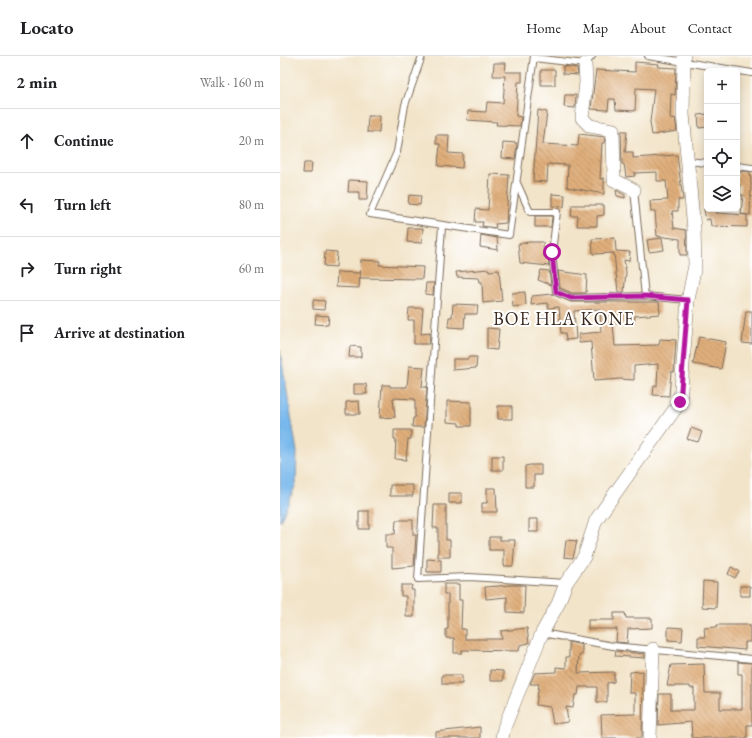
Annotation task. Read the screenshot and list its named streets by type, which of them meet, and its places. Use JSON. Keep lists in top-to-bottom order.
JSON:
{
  "districts": ["BOE HLA KONE"],
  "page": {
    "header": "Locato",
    "nav": [
      "Home",
      "Map",
      "About",
      "Contact"
    ],
    "heading": ["2 min", "Walk · 160 m"],
    "map_buttons": ["+", "−"],
    "list": [
      ["Continue", "20 m"],
      ["Turn left", "80 m"],
      ["Turn right", "60 m"],
      "Arrive at destination"
    ]
  }
}
